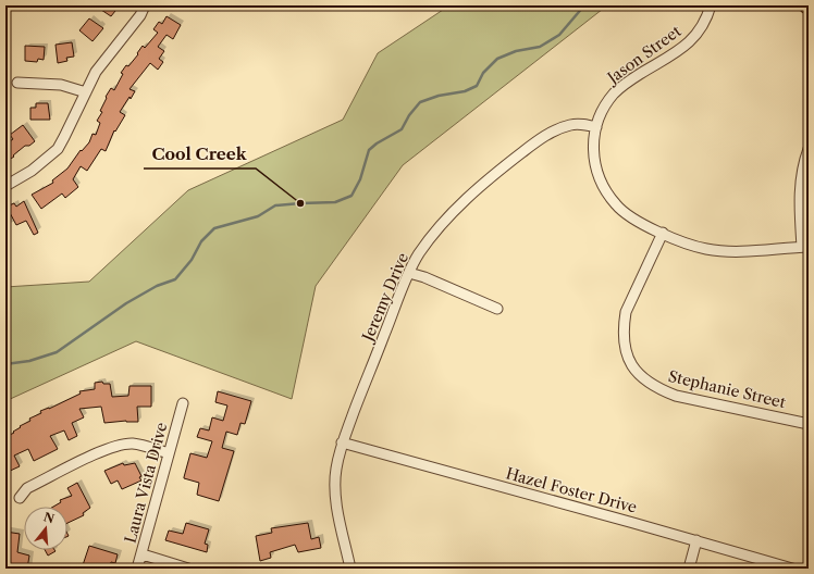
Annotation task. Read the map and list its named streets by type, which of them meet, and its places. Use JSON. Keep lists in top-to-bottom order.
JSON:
{
  "streets": {
    "street": [
      "Jason Street",
      "Jeremy Drive",
      "Stephanie Street",
      "Laura Vista Drive",
      "Hazel Foster Drive"
    ]
  },
  "crossings": [
    ["Jason Street", "Jeremy Drive"],
    ["Jason Street", "Stephanie Street"],
    ["Jeremy Drive", "Hazel Foster Drive"]
  ],
  "places": ["Cool Creek"],
  "north": "top"
}
